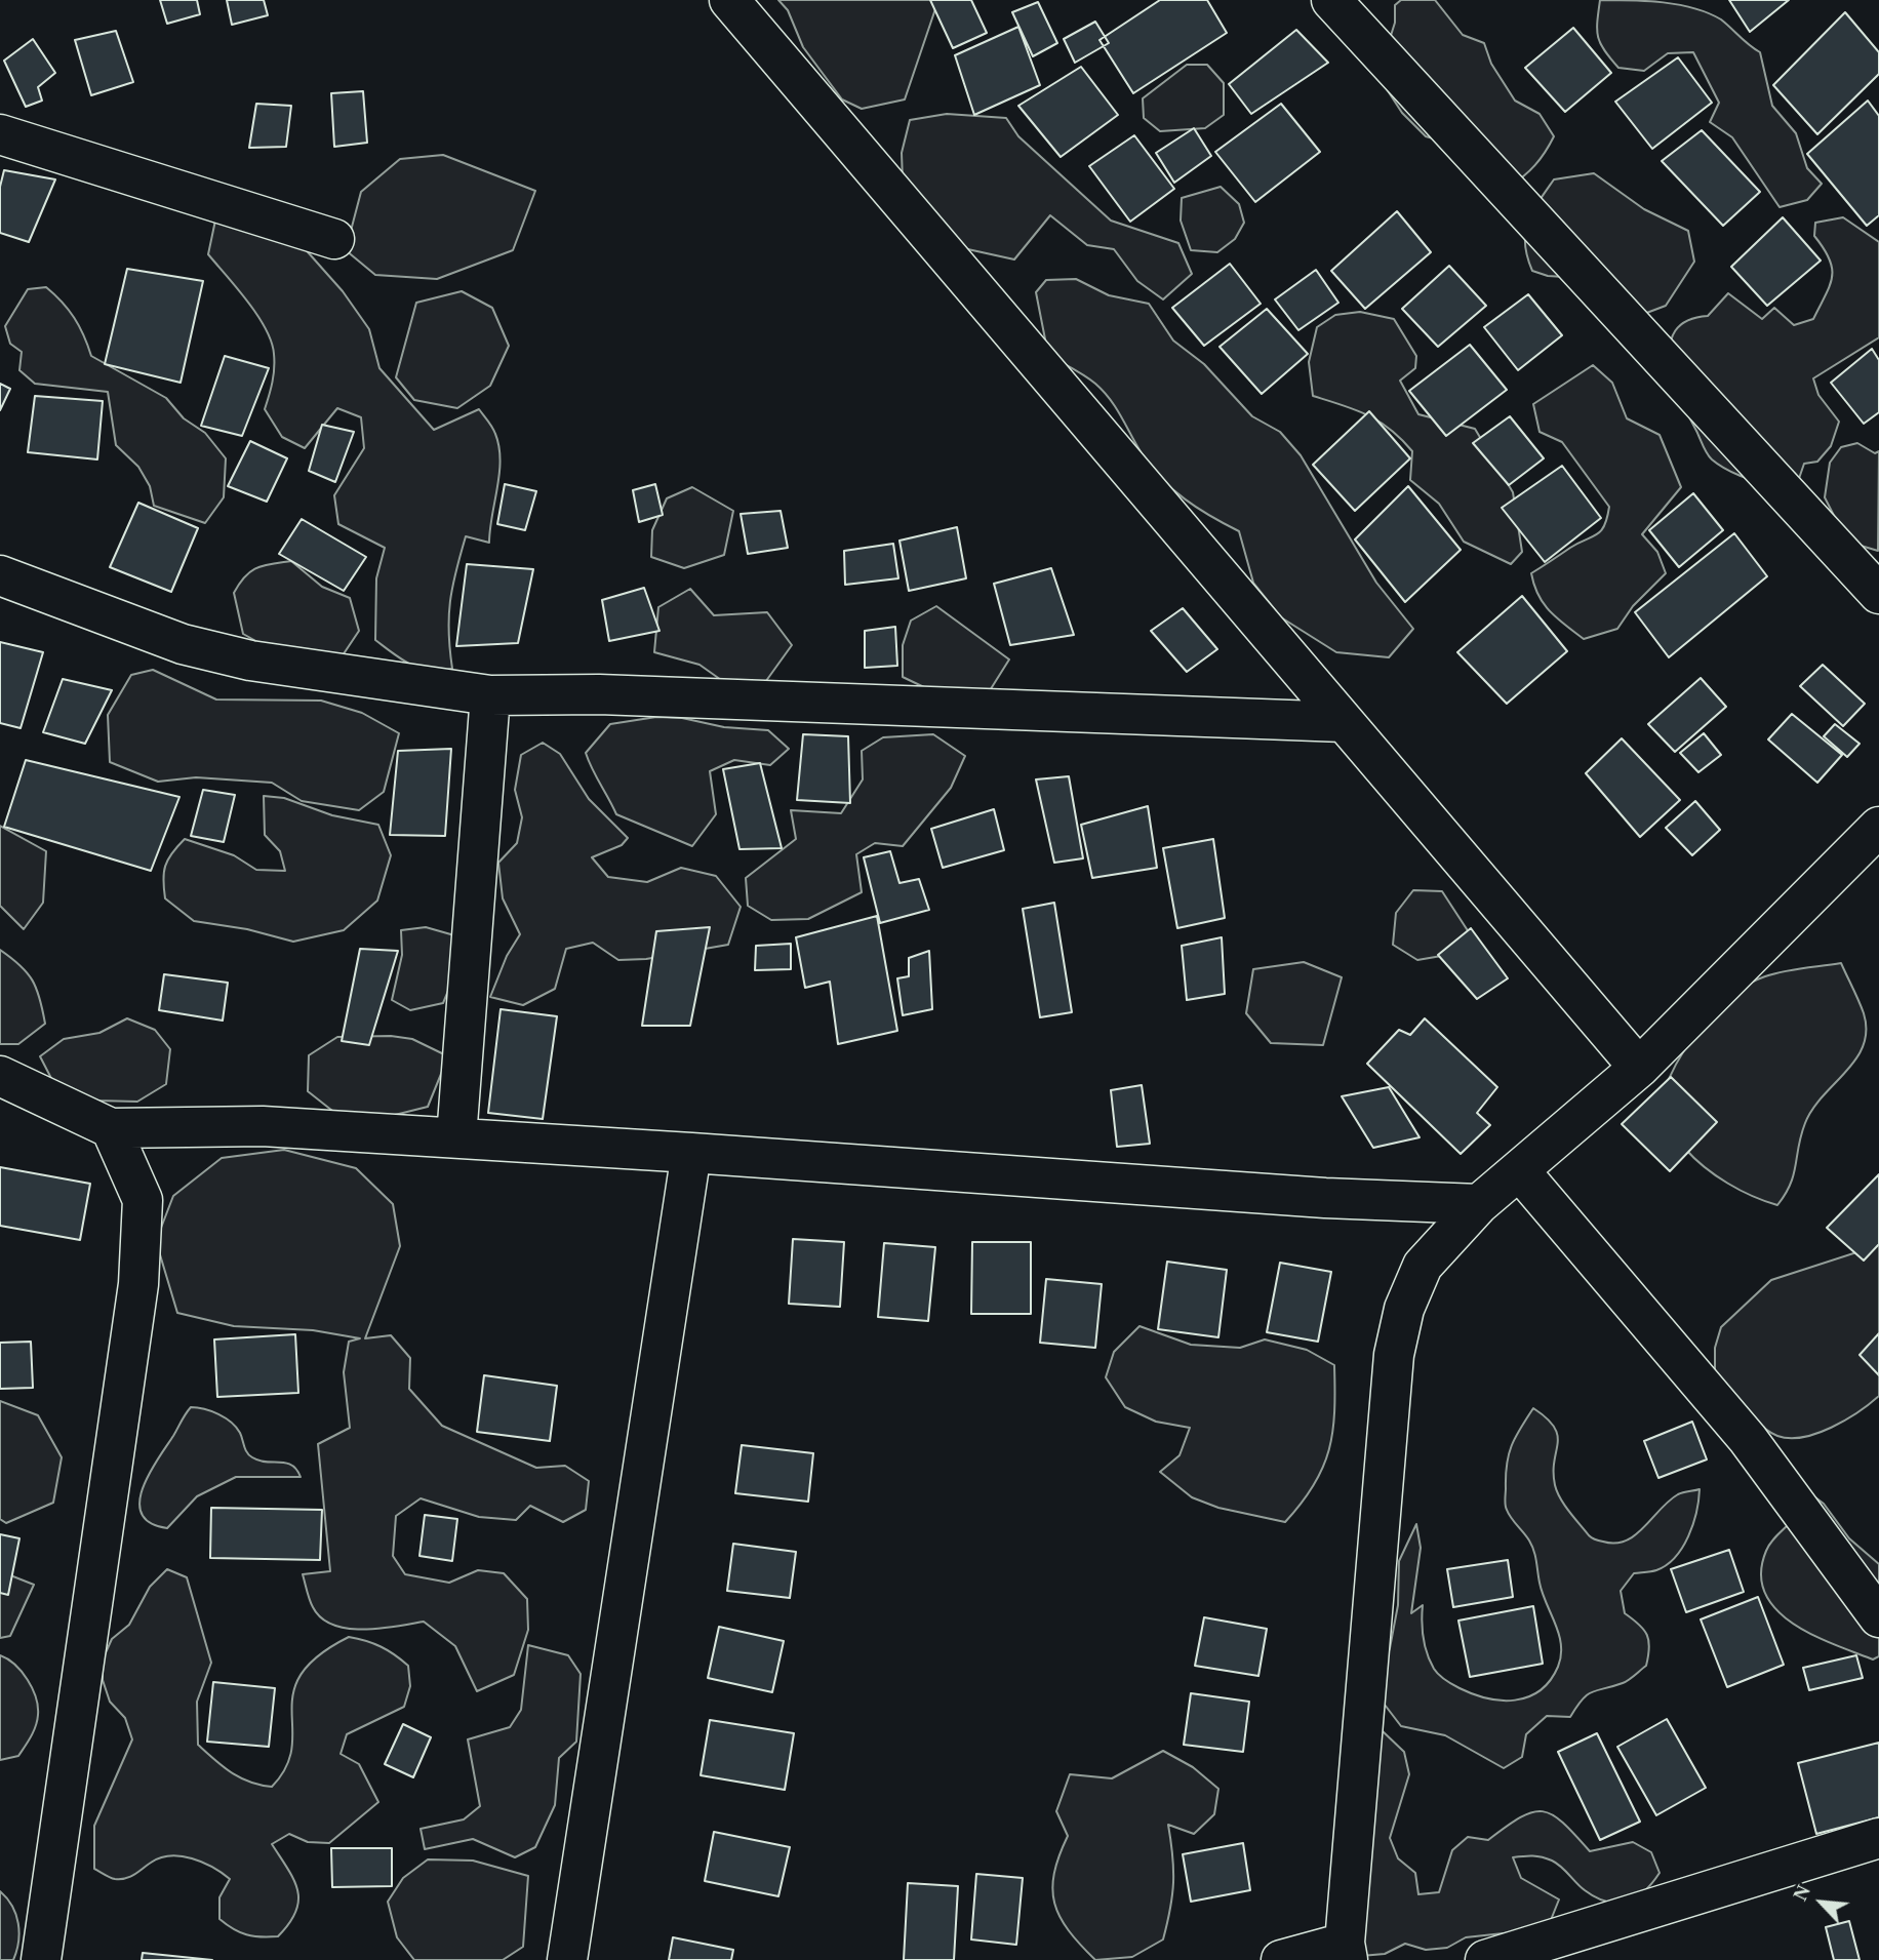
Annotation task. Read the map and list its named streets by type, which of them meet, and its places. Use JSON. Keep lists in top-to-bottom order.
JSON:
{
  "north": "top left"
}
